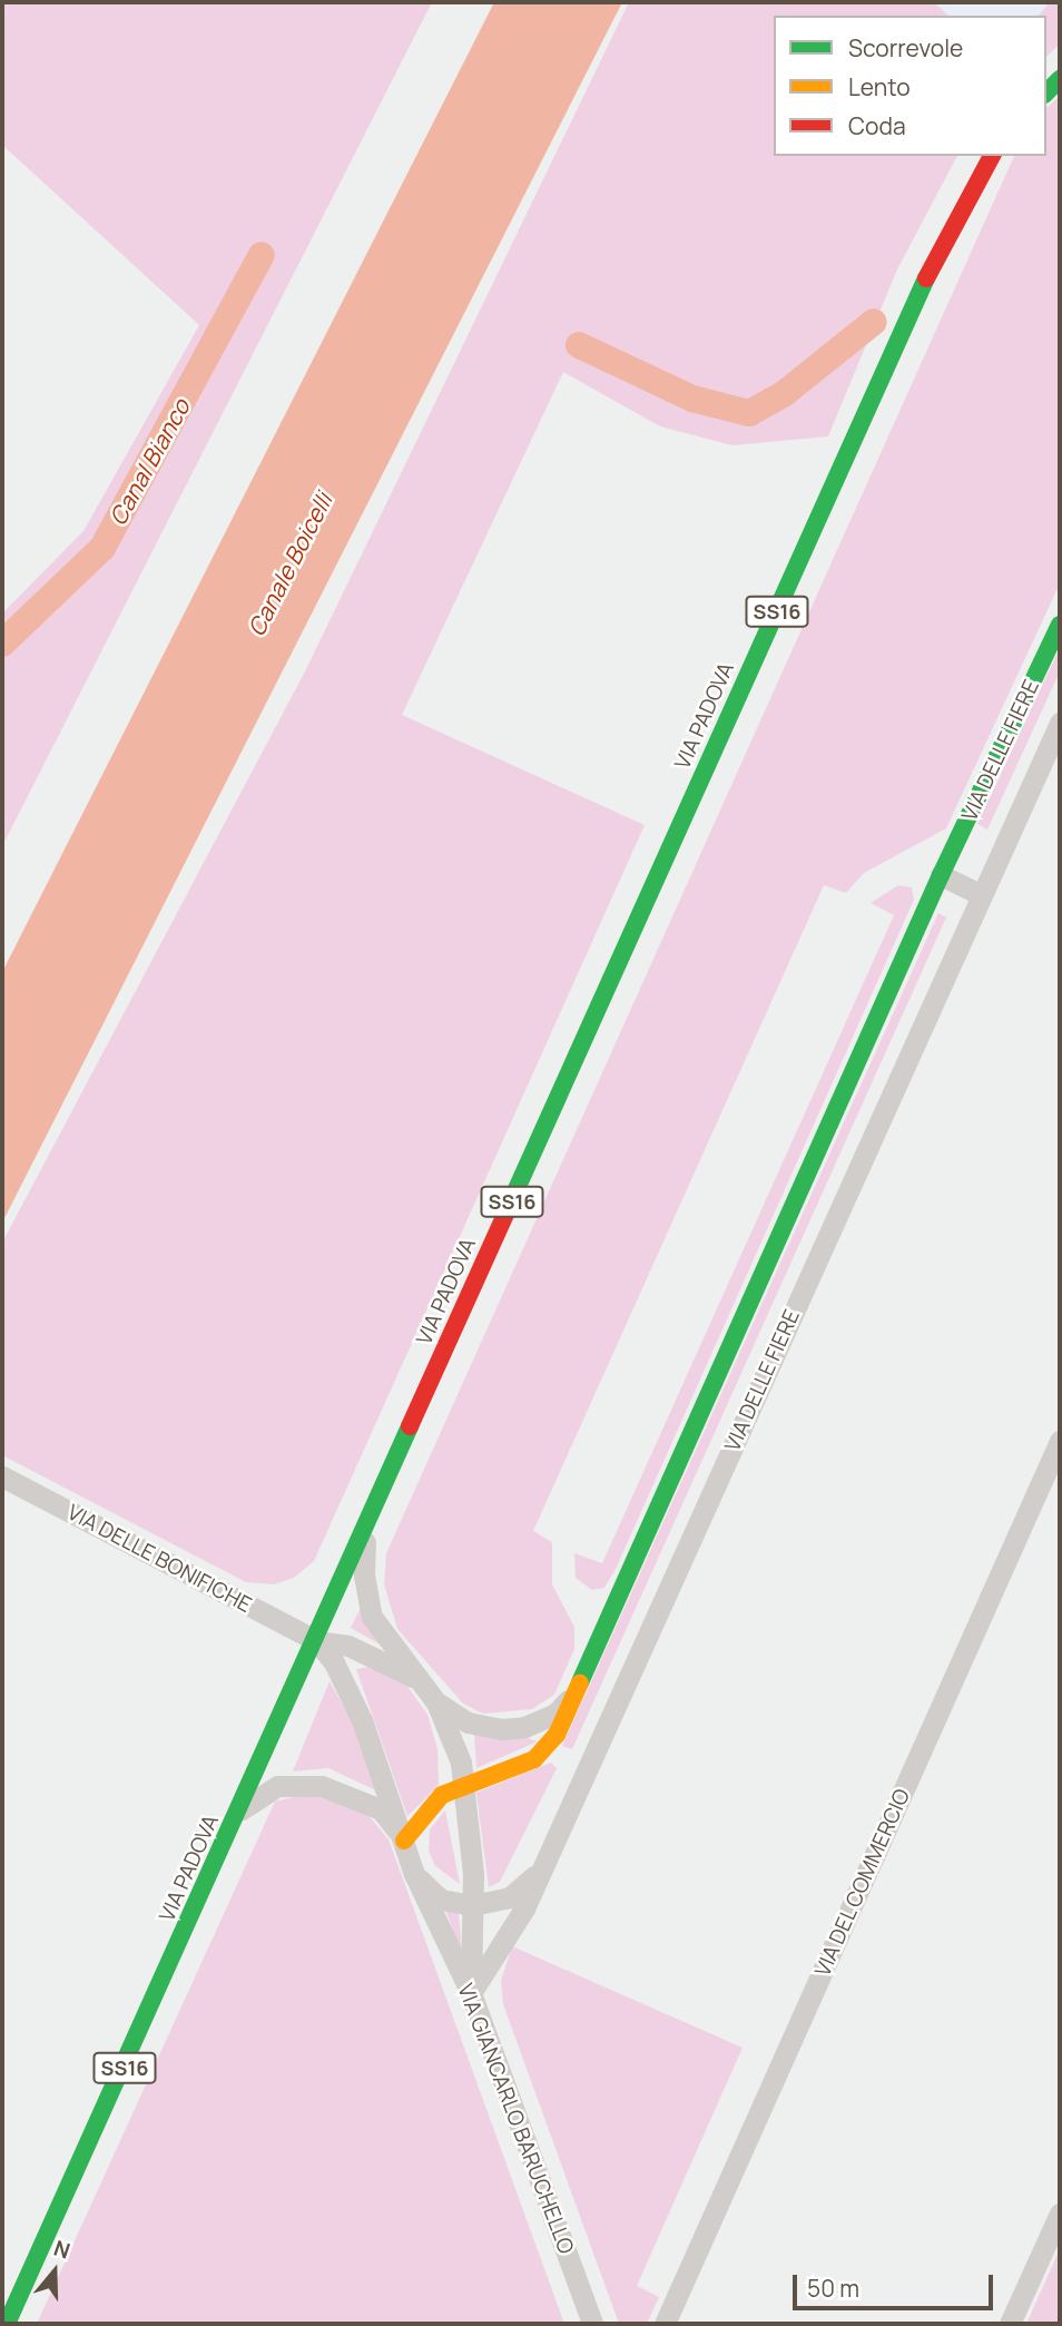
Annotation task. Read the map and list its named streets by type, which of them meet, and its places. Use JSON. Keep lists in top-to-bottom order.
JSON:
{
  "streets": {
    "main road": ["SS16", "VIA PADOVA", "VIA DELLE FIERE"],
    "street": ["VIA DELLE BONIFICHE", "VIA DEL COMMERCIO", "VIA GIANCARLO BARUCHELLO"]
  },
  "crossings": [
    ["VIA PADOVA", "VIA DELLE BONIFICHE"],
    ["VIA PADOVA", "VIA GIANCARLO BARUCHELLO"],
    ["VIA DELLE FIERE", "VIA GIANCARLO BARUCHELLO"],
    ["VIA DELLE BONIFICHE", "VIA GIANCARLO BARUCHELLO"]
  ],
  "water": ["Canal Bianco", "Canale Boicelli"],
  "legend": ["Scorrevole", "Lento", "Coda"],
  "scale_bar": "50 m",
  "north": "top"
}
